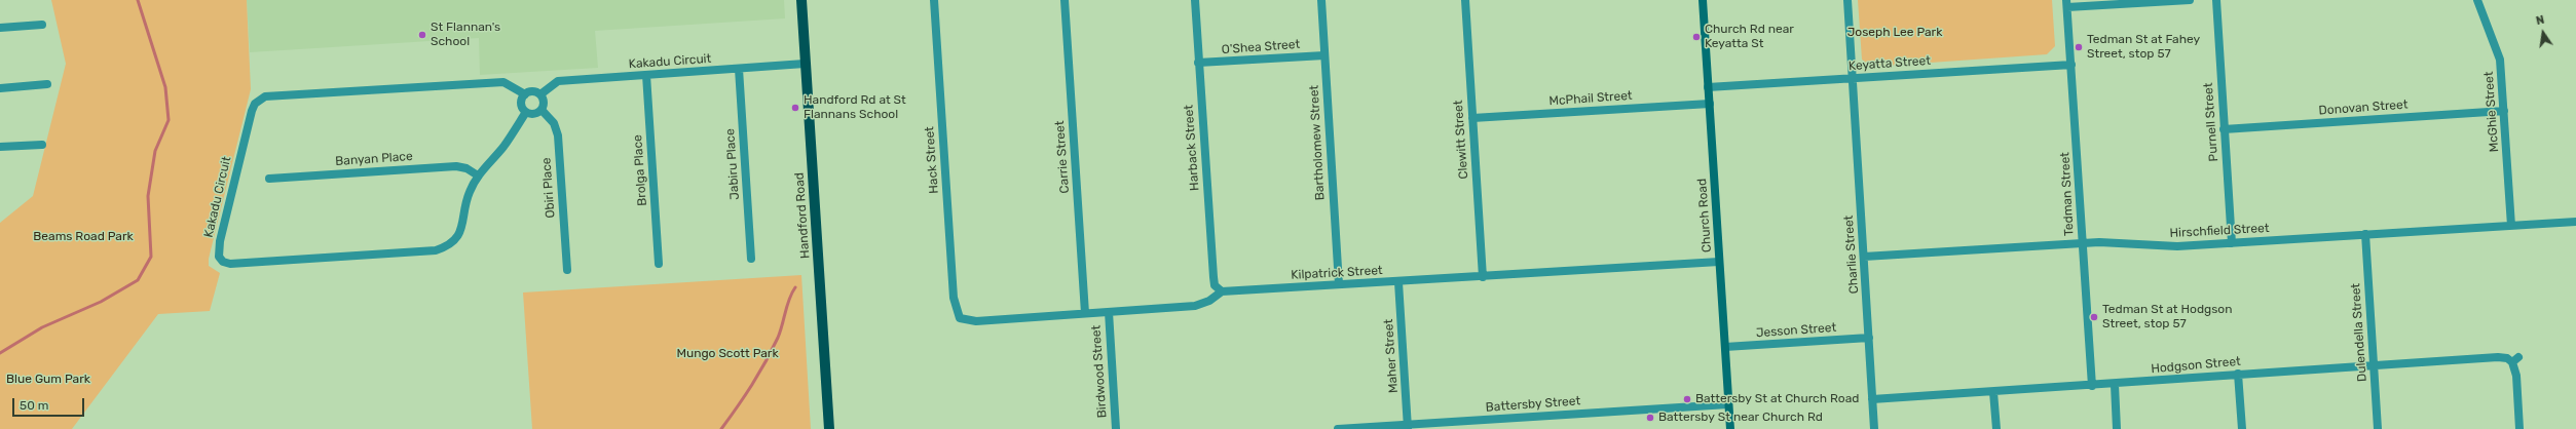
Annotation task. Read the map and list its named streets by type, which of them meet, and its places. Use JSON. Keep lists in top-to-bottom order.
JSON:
{
  "streets": {
    "main road": ["Handford Road"],
    "street": [
      "O'Shea Street",
      "Kakadu Circuit",
      "Keyatta Street",
      "McPhail Street",
      "Donovan Street",
      "McGhie Street",
      "Purnell Street",
      "Clewitt Street",
      "Bartholomew Street",
      "Harback Street",
      "Carrie Street",
      "Banyan Place",
      "Hack Street",
      "Jabiru Place",
      "Brolga Place",
      "Obiri Place",
      "Tedman Street",
      "Church Road",
      "Hirschfield Street",
      "Charlie Street",
      "Kilpatrick Street",
      "Jesson Street",
      "Dulendella Street",
      "Maher Street",
      "Hodgson Street",
      "Birdwood Street",
      "Battersby Street"
    ]
  },
  "crossings": [
    ["O'Shea Street", "Bartholomew Street"],
    ["O'Shea Street", "Harback Street"],
    ["Kakadu Circuit", "Banyan Place"],
    ["Kakadu Circuit", "Jabiru Place"],
    ["Kakadu Circuit", "Brolga Place"],
    ["Kakadu Circuit", "Obiri Place"],
    ["Kakadu Circuit", "Handford Road"],
    ["Keyatta Street", "Tedman Street"],
    ["Keyatta Street", "Church Road"],
    ["Keyatta Street", "Charlie Street"],
    ["McPhail Street", "Clewitt Street"],
    ["McPhail Street", "Church Road"],
    ["Donovan Street", "McGhie Street"],
    ["Donovan Street", "Purnell Street"],
    ["McGhie Street", "Hirschfield Street"],
    ["Purnell Street", "Hirschfield Street"],
    ["Clewitt Street", "Kilpatrick Street"],
    ["Bartholomew Street", "Kilpatrick Street"],
    ["Harback Street", "Kilpatrick Street"],
    ["Carrie Street", "Kilpatrick Street"],
    ["Hack Street", "Kilpatrick Street"],
    ["Tedman Street", "Hirschfield Street"],
    ["Tedman Street", "Hodgson Street"],
    ["Church Road", "Kilpatrick Street"],
    ["Church Road", "Jesson Street"],
    ["Church Road", "Battersby Street"],
    ["Hirschfield Street", "Charlie Street"],
    ["Hirschfield Street", "Dulendella Street"],
    ["Charlie Street", "Jesson Street"],
    ["Charlie Street", "Hodgson Street"],
    ["Kilpatrick Street", "Maher Street"],
    ["Kilpatrick Street", "Birdwood Street"],
    ["Dulendella Street", "Hodgson Street"],
    ["Maher Street", "Battersby Street"]
  ],
  "parks": [
    "Joseph Lee Park",
    "Beams Road Park",
    "Mungo Scott Park",
    "Blue Gum Park"
  ],
  "places": [
    "St Flannan's School",
    "Church Rd near Keyatta St",
    "Tedman St at Fahey Street, stop 57",
    "Handford Rd at St Flannans School",
    "Tedman St at Hodgson Street, stop 57",
    "Battersby St at Church Road",
    "Battersby St near Church Rd"
  ],
  "scale_bar": "50 m",
  "north": "top"
}
